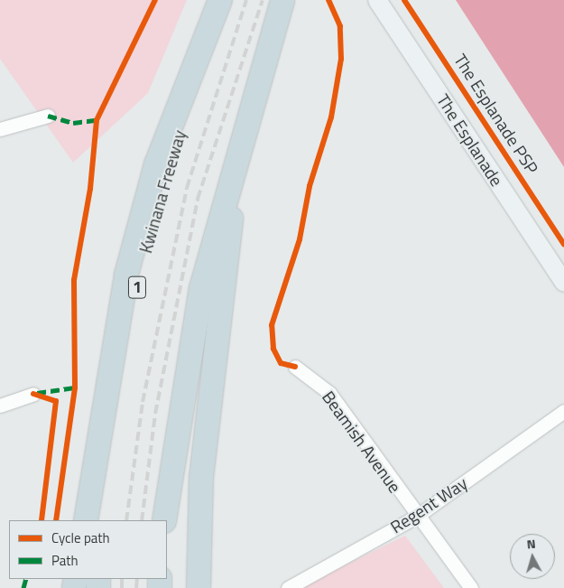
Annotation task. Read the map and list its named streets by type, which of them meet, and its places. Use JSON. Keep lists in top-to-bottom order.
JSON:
{
  "streets": {
    "highway": ["Kwinana Freeway", "1"],
    "street": ["The Esplanade", "Beamish Avenue", "Regent Way"],
    "cycle path": ["The Esplanade PSP"]
  },
  "crossings": [
    ["Beamish Avenue", "Regent Way"]
  ],
  "legend": ["Cycle path", "Path"],
  "north": "top"
}
